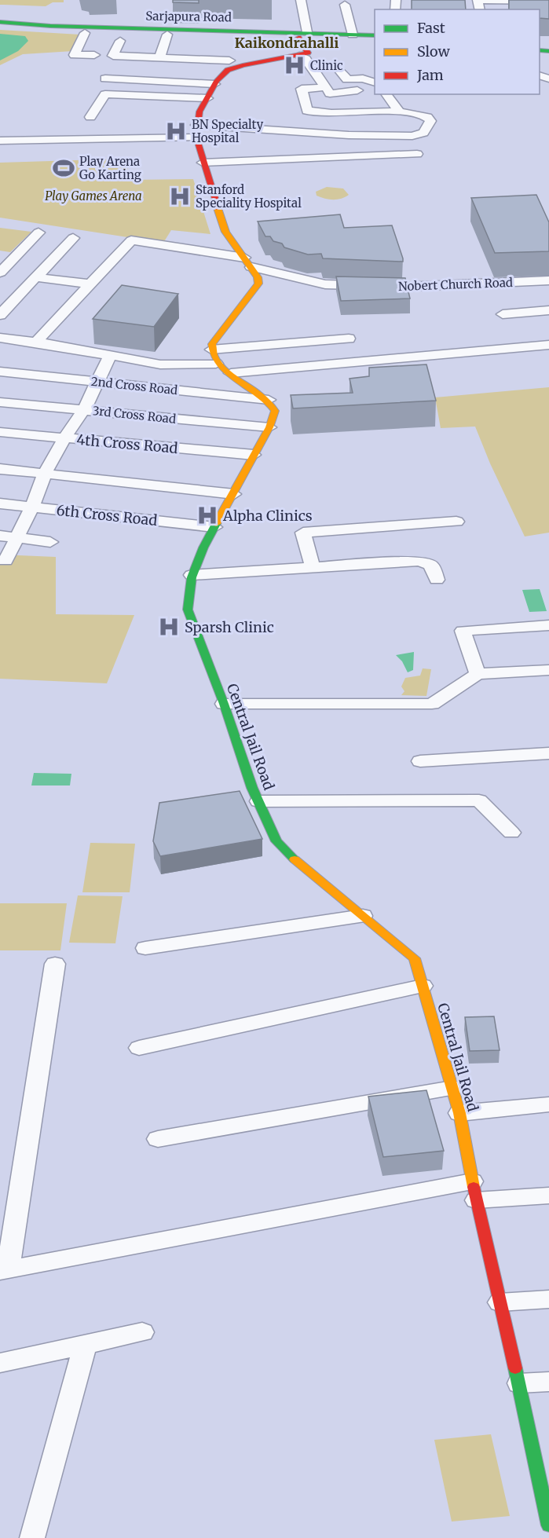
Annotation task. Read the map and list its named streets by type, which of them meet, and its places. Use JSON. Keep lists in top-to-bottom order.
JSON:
{
  "streets": {
    "main road": ["Sarjapura Road", "Central Jail Road"],
    "street": [
      "Nobert Church Road",
      "2nd Cross Road",
      "3rd Cross Road",
      "4th Cross Road",
      "6th Cross Road"
    ]
  },
  "crossings": [
    ["2nd Cross Road", "Central Jail Road"],
    ["3rd Cross Road", "Central Jail Road"],
    ["4th Cross Road", "Central Jail Road"],
    ["6th Cross Road", "Central Jail Road"]
  ],
  "districts": ["Kaikondrahalli"],
  "parks": ["Play Games Arena"],
  "places": {
    "hospital": [
      "Clinic",
      "BN Specialty Hospital",
      "Stanford Speciality Hospital",
      "Alpha Clinics",
      "Sparsh Clinic"
    ],
    "sports": ["Play Arena Go Karting"]
  },
  "legend": ["Fast", "Slow", "Jam"]
}
